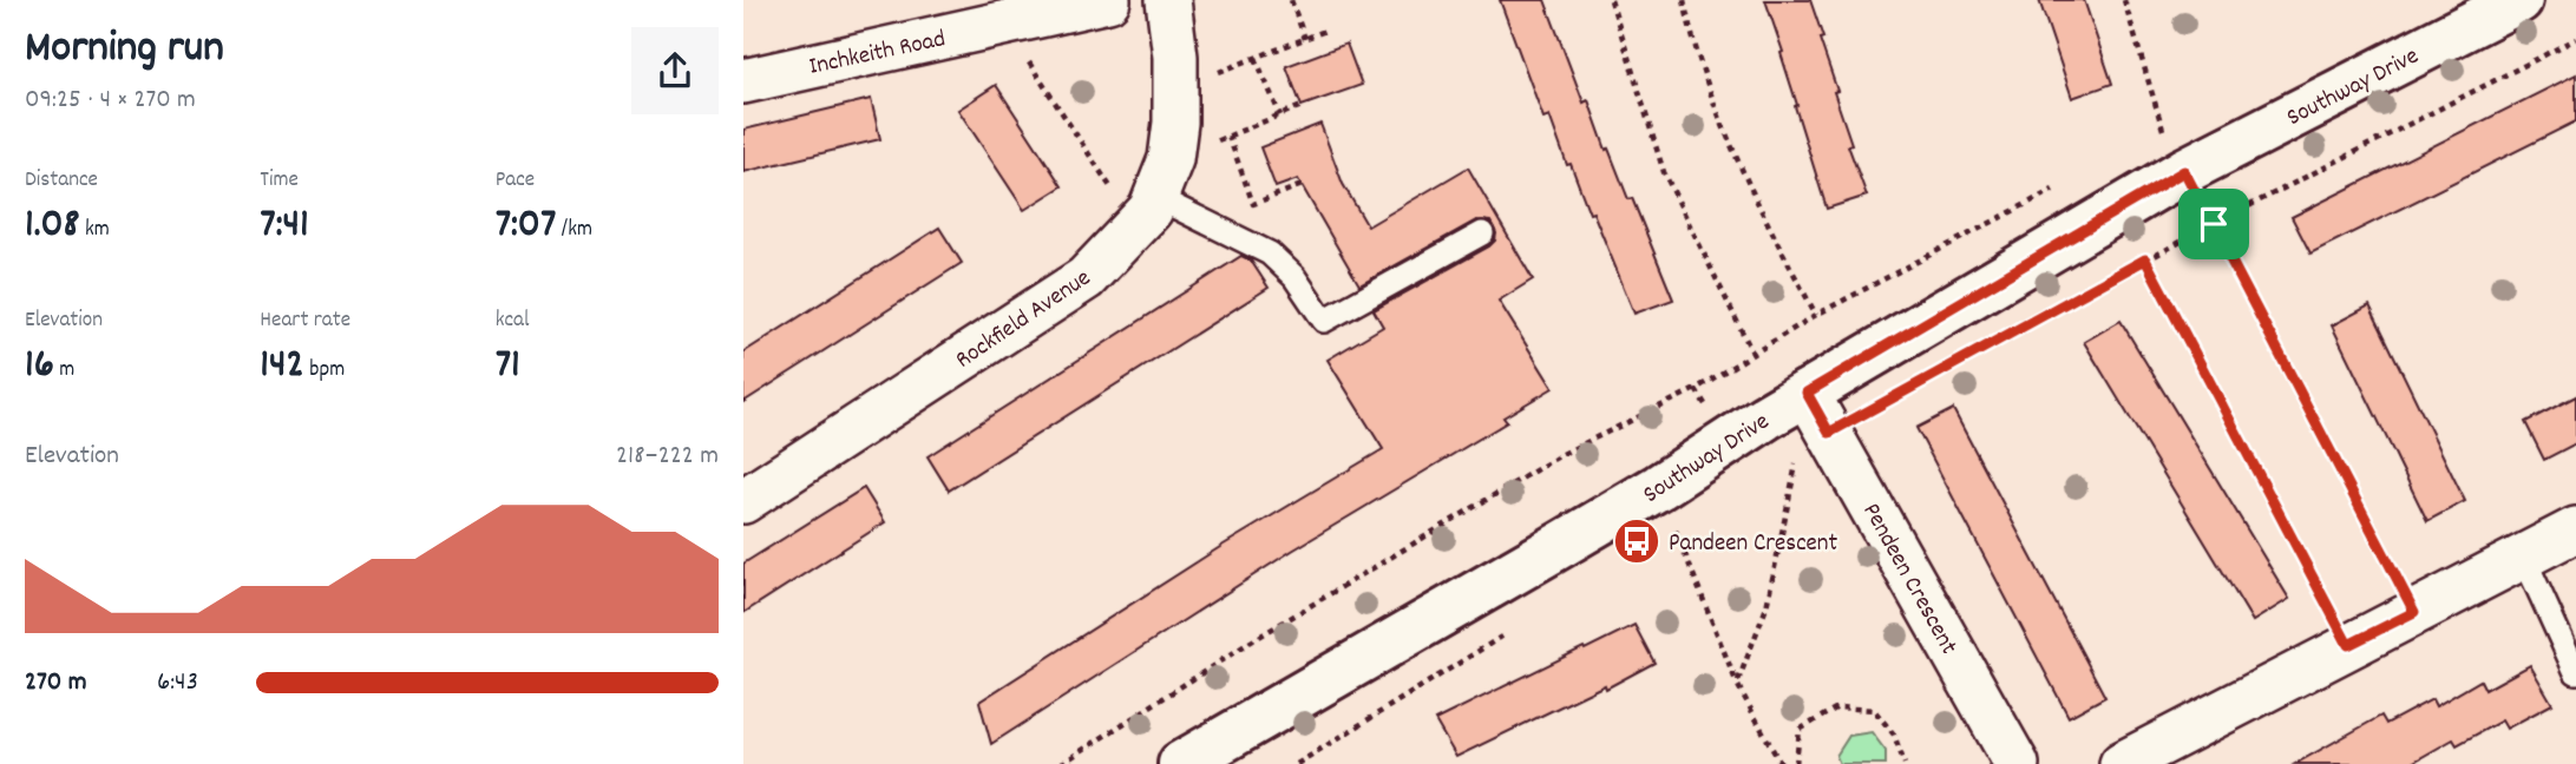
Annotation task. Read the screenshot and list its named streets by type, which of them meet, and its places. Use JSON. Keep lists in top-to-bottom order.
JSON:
{
  "streets": {
    "street": [
      "Inchkeith Road",
      "Southway Drive",
      "Rockfield Avenue",
      "Pendeen Crescent"
    ]
  },
  "crossings": [
    ["Southway Drive", "Pendeen Crescent"]
  ],
  "places": {
    "bus stop": ["Pandeen Crescent"]
  },
  "page": {
    "heading": ["Morning run", "09:25 · 4 × 270 m"],
    "stats": [
      ["Distance", "1.08 km"],
      ["Time", "7:41"],
      ["Pace", "7:07 /km"],
      ["Elevation", "16 m"],
      ["Heart rate", "142 bpm"],
      ["kcal", "71"]
    ],
    "chart": ["Elevation", "218–222 m"],
    "list": [
      {
        "name": "270 m",
        "note": "6:43"
      }
    ]
  }
}
